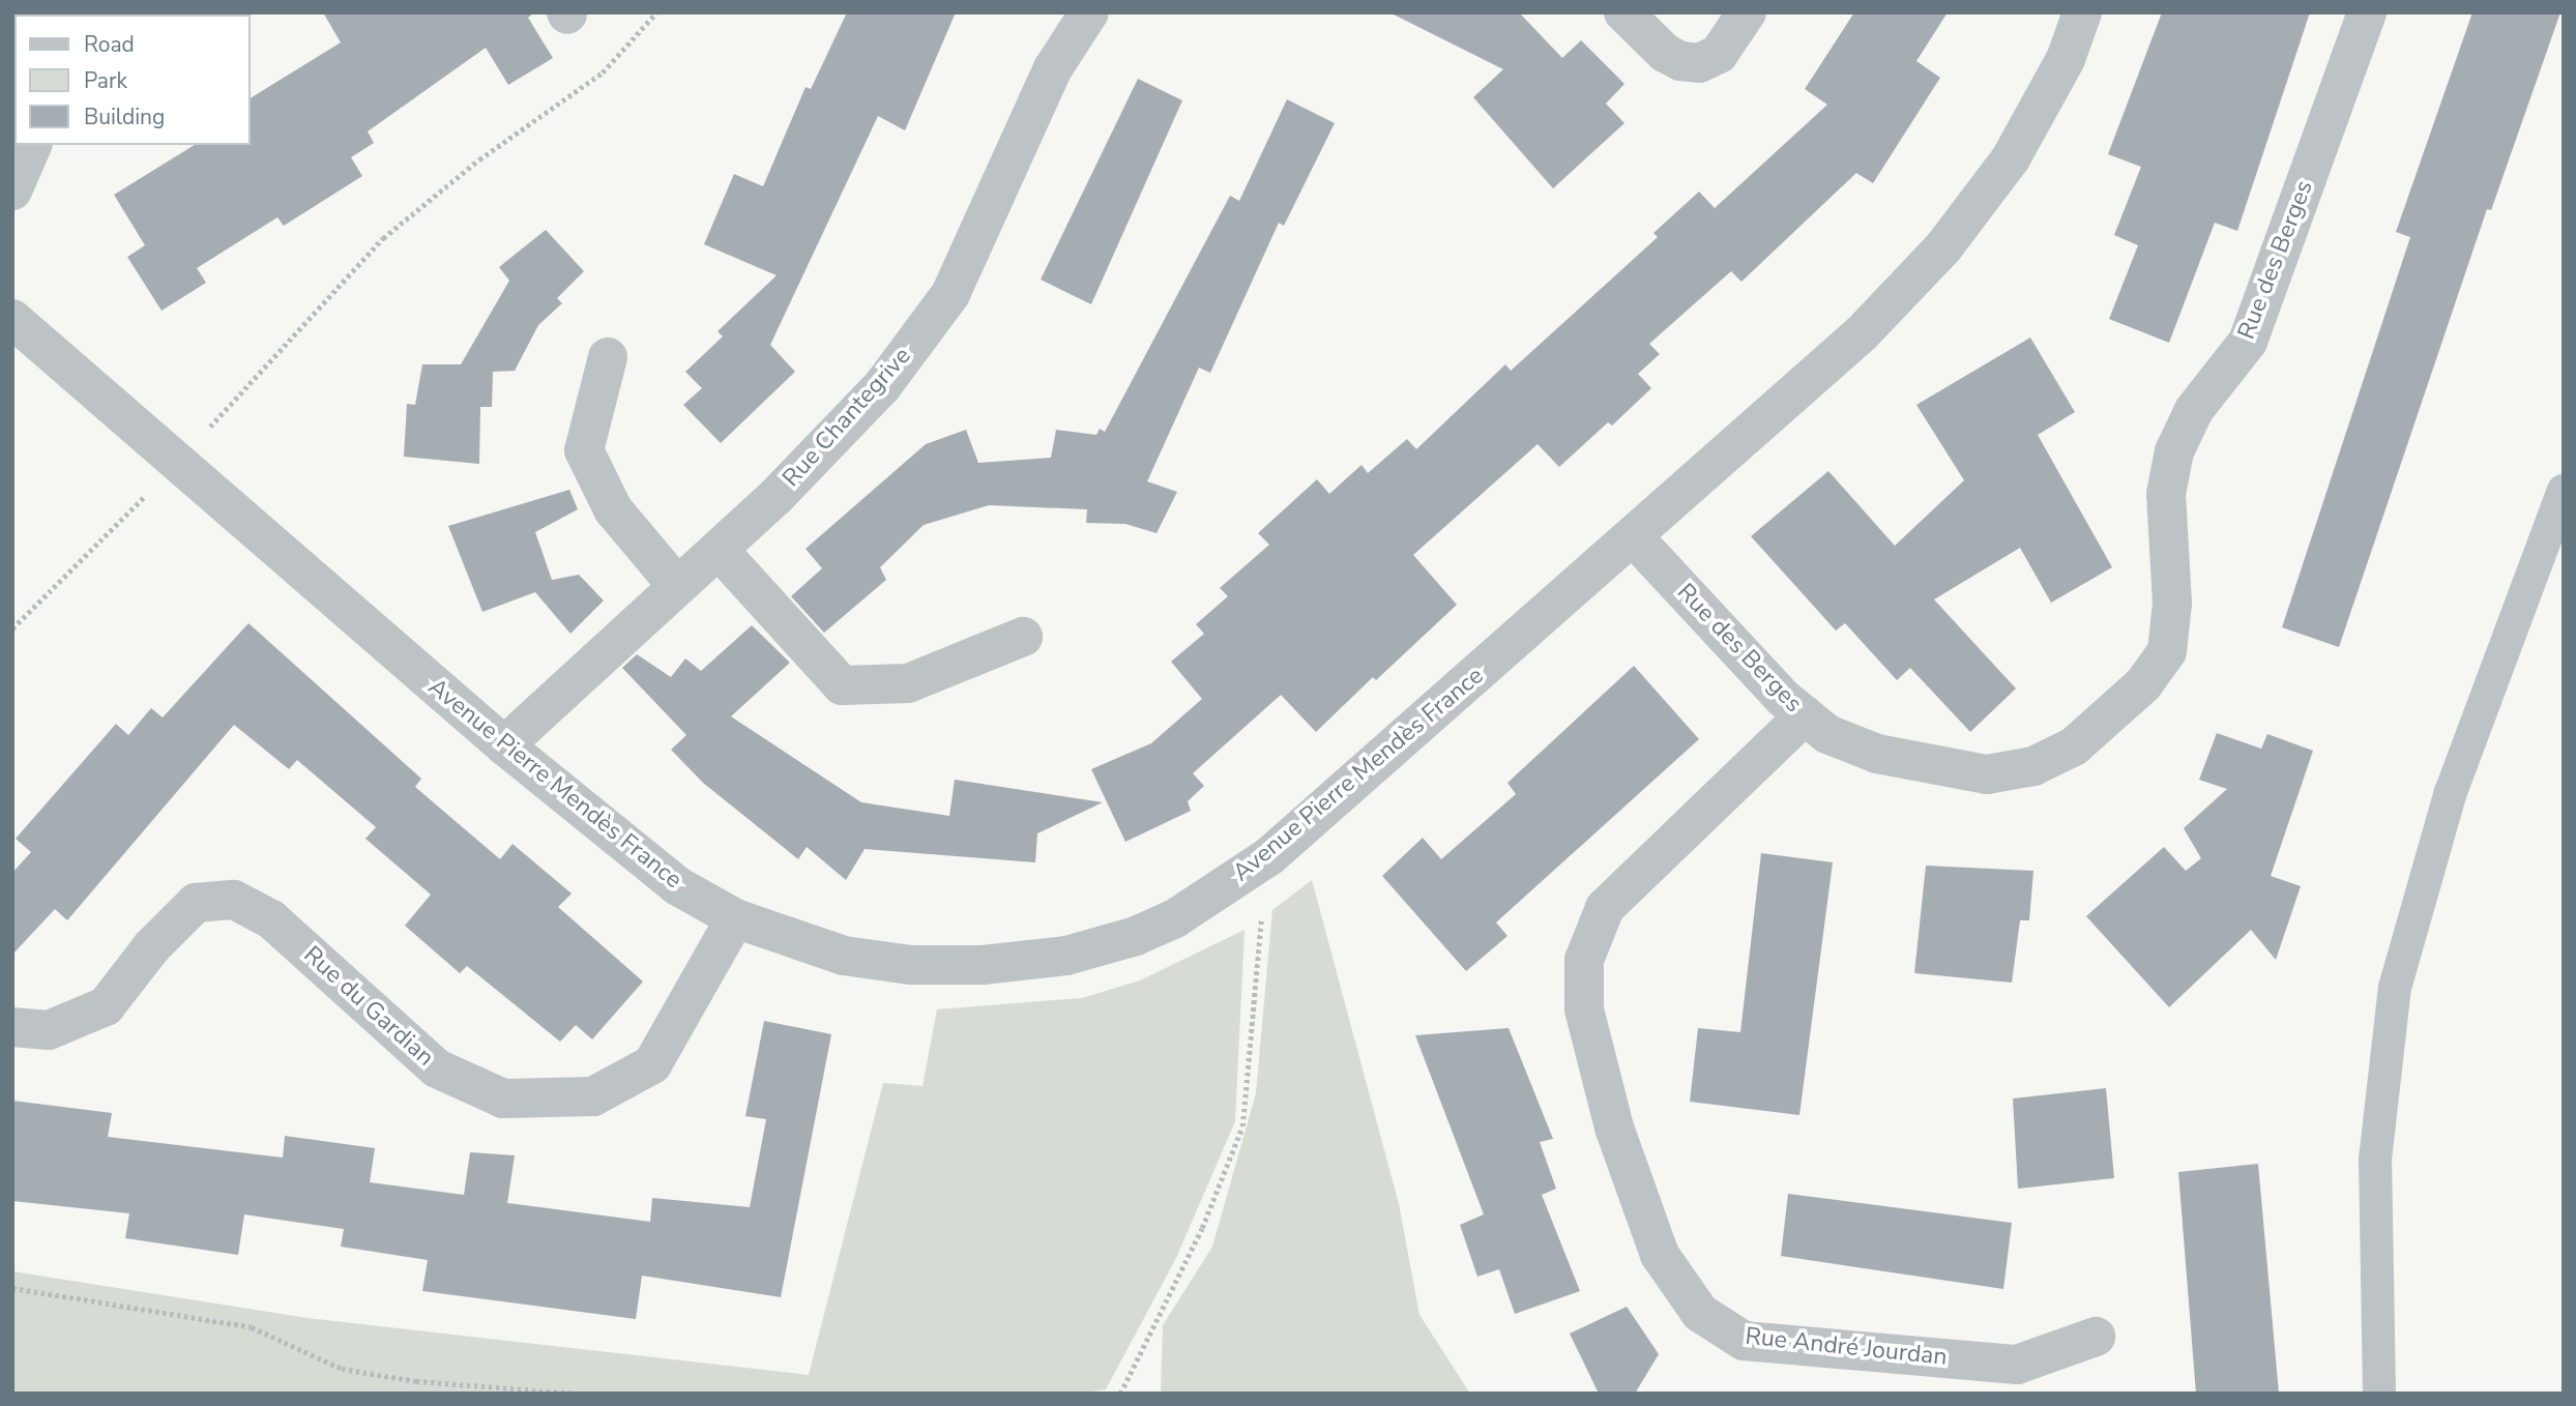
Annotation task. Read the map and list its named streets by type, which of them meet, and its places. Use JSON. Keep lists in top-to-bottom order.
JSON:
{
  "streets": {
    "street": [
      "Rue des Berges",
      "Rue Chantegrive",
      "Avenue Pierre Mendès France",
      "Rue du Gardian",
      "Rue André Jourdan"
    ]
  },
  "crossings": [
    ["Rue des Berges", "Avenue Pierre Mendès France"],
    ["Rue des Berges", "Rue André Jourdan"],
    ["Rue Chantegrive", "Avenue Pierre Mendès France"],
    ["Avenue Pierre Mendès France", "Rue du Gardian"]
  ],
  "legend": ["Road", "Park", "Building"]
}
